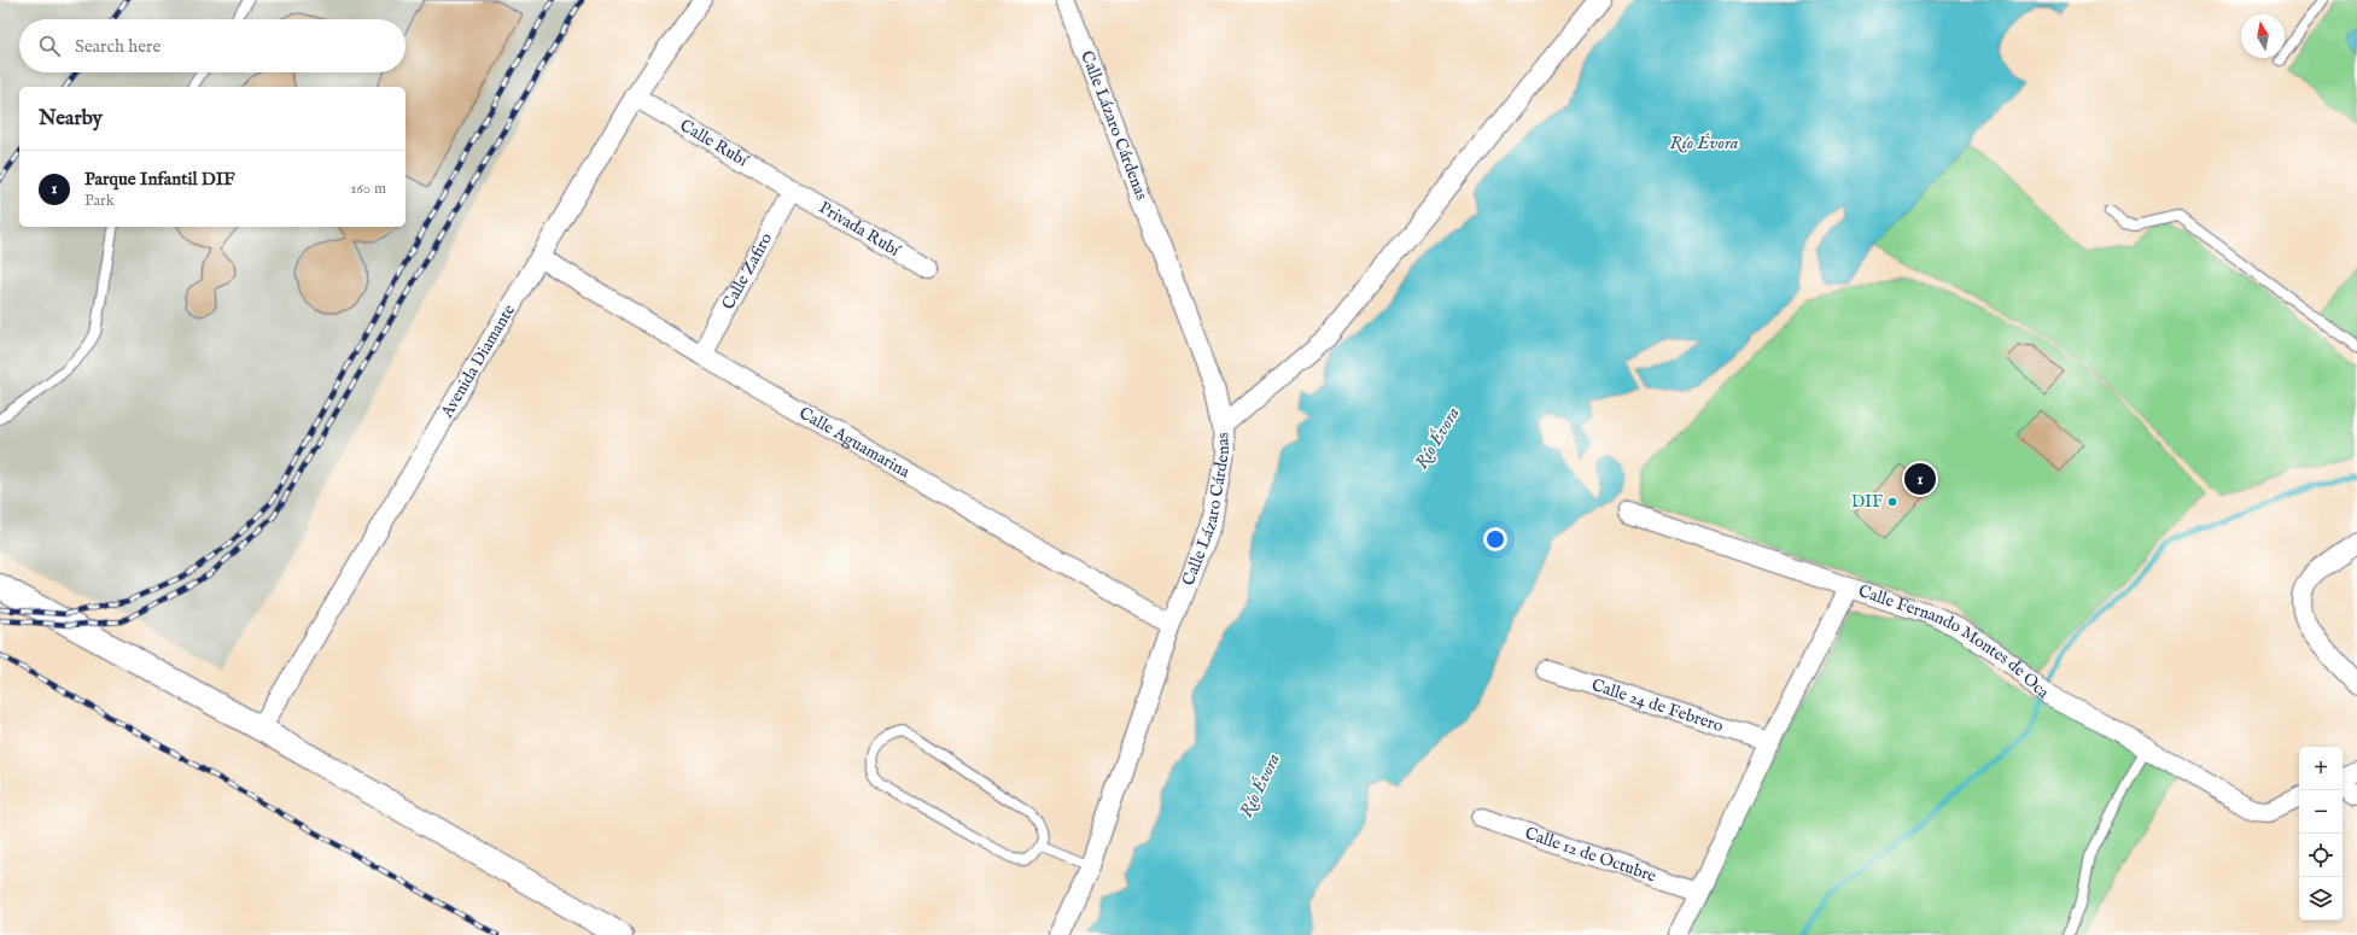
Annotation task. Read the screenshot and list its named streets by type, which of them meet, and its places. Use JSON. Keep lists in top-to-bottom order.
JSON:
{
  "streets": {
    "street": [
      "Calle Lázaro Cárdenas",
      "Calle Rubí",
      "Privada Rubí",
      "Calle Zafiro",
      "Avenida Diamante",
      "Calle Aguamarina",
      "Calle Fernando Montes de Oca",
      "Calle 24 de Febrero",
      "Calle 12 de Octubre"
    ]
  },
  "crossings": [
    ["Calle Lázaro Cárdenas", "Calle Aguamarina"],
    ["Calle Rubí", "Privada Rubí"],
    ["Calle Rubí", "Calle Zafiro"],
    ["Calle Rubí", "Avenida Diamante"],
    ["Privada Rubí", "Calle Zafiro"],
    ["Calle Zafiro", "Calle Aguamarina"],
    ["Avenida Diamante", "Calle Aguamarina"]
  ],
  "water": ["Río Évora"],
  "places": ["DIF"],
  "north": "top",
  "page": {
    "search": "Search here",
    "heading": "Nearby",
    "list": [
      {
        "mark": "1",
        "name": "Parque Infantil DIF",
        "note": "Park",
        "value": "160 m"
      }
    ],
    "pins": "1",
    "map_buttons": ["+", "−"]
  }
}
